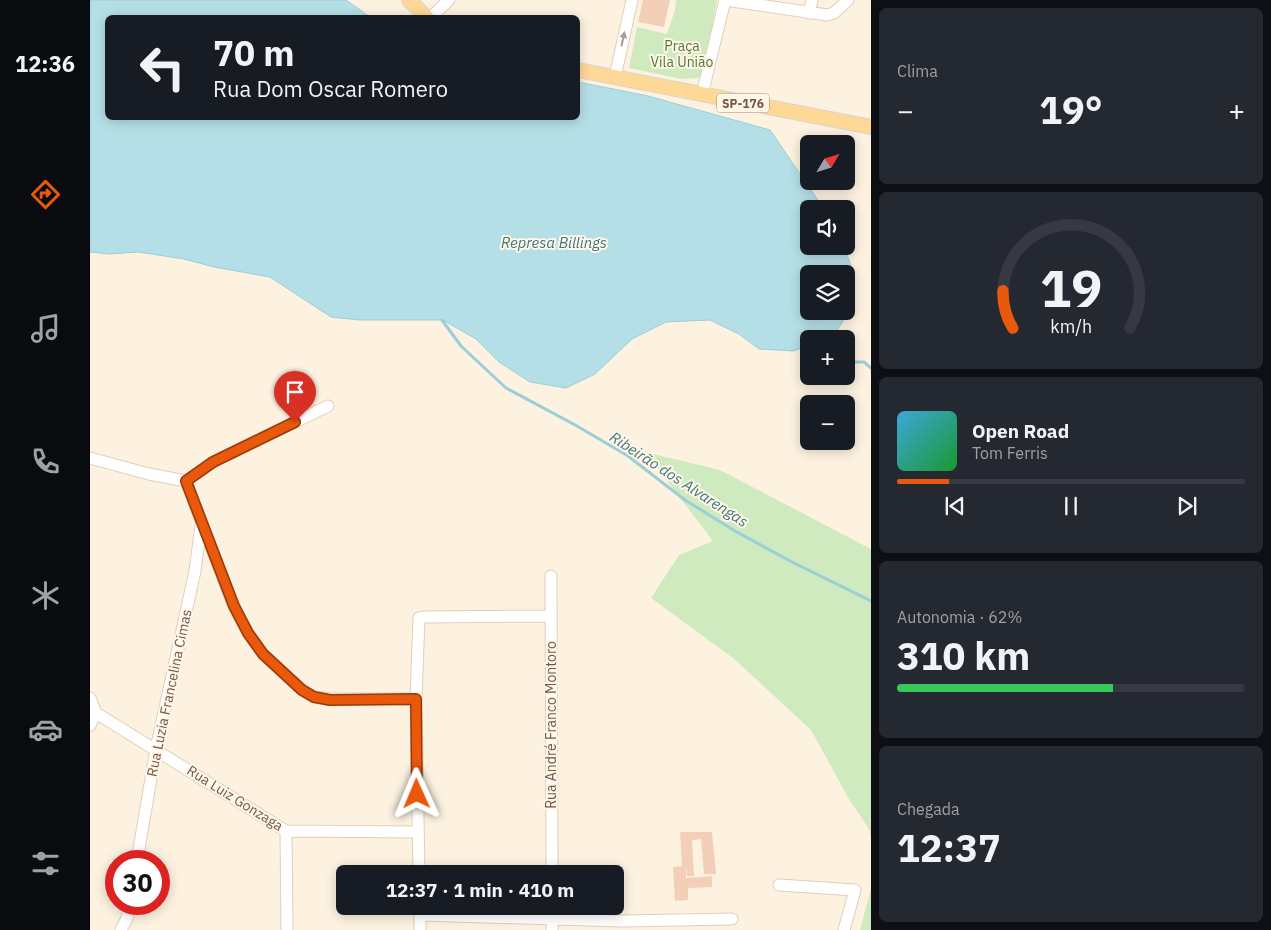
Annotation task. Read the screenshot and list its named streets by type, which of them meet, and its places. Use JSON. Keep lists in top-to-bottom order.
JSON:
{
  "streets": {
    "main road": ["SP-176"],
    "street": ["Rua Luzia Francelina Cimas", "Rua André Franco Montoro", "Rua Luiz Gonzaga"]
  },
  "crossings": [
    ["Rua Luzia Francelina Cimas", "Rua Luiz Gonzaga"]
  ],
  "water": ["Represa Billings", "Ribeirão dos Alvarengas"],
  "parks": ["Praça Vila União"],
  "north": "top right",
  "page": {
    "tabs": "12:36",
    "tile": [
      "Clima",
      ["Autonomia · 62%", "310 km"],
      ["Chegada", "12:37"]
    ],
    "turn": ["70 m", "Rua Dom Oscar Romero"],
    "heat": ["−", "19°", "+"],
    "map_buttons": ["+", "−"],
    "song": ["Open Road", "Tom Ferris"],
    "limit": "30",
    "trip": "12:37 · 1 min · 410 m",
    "gauge": ["19", "km/h"]
  }
}
